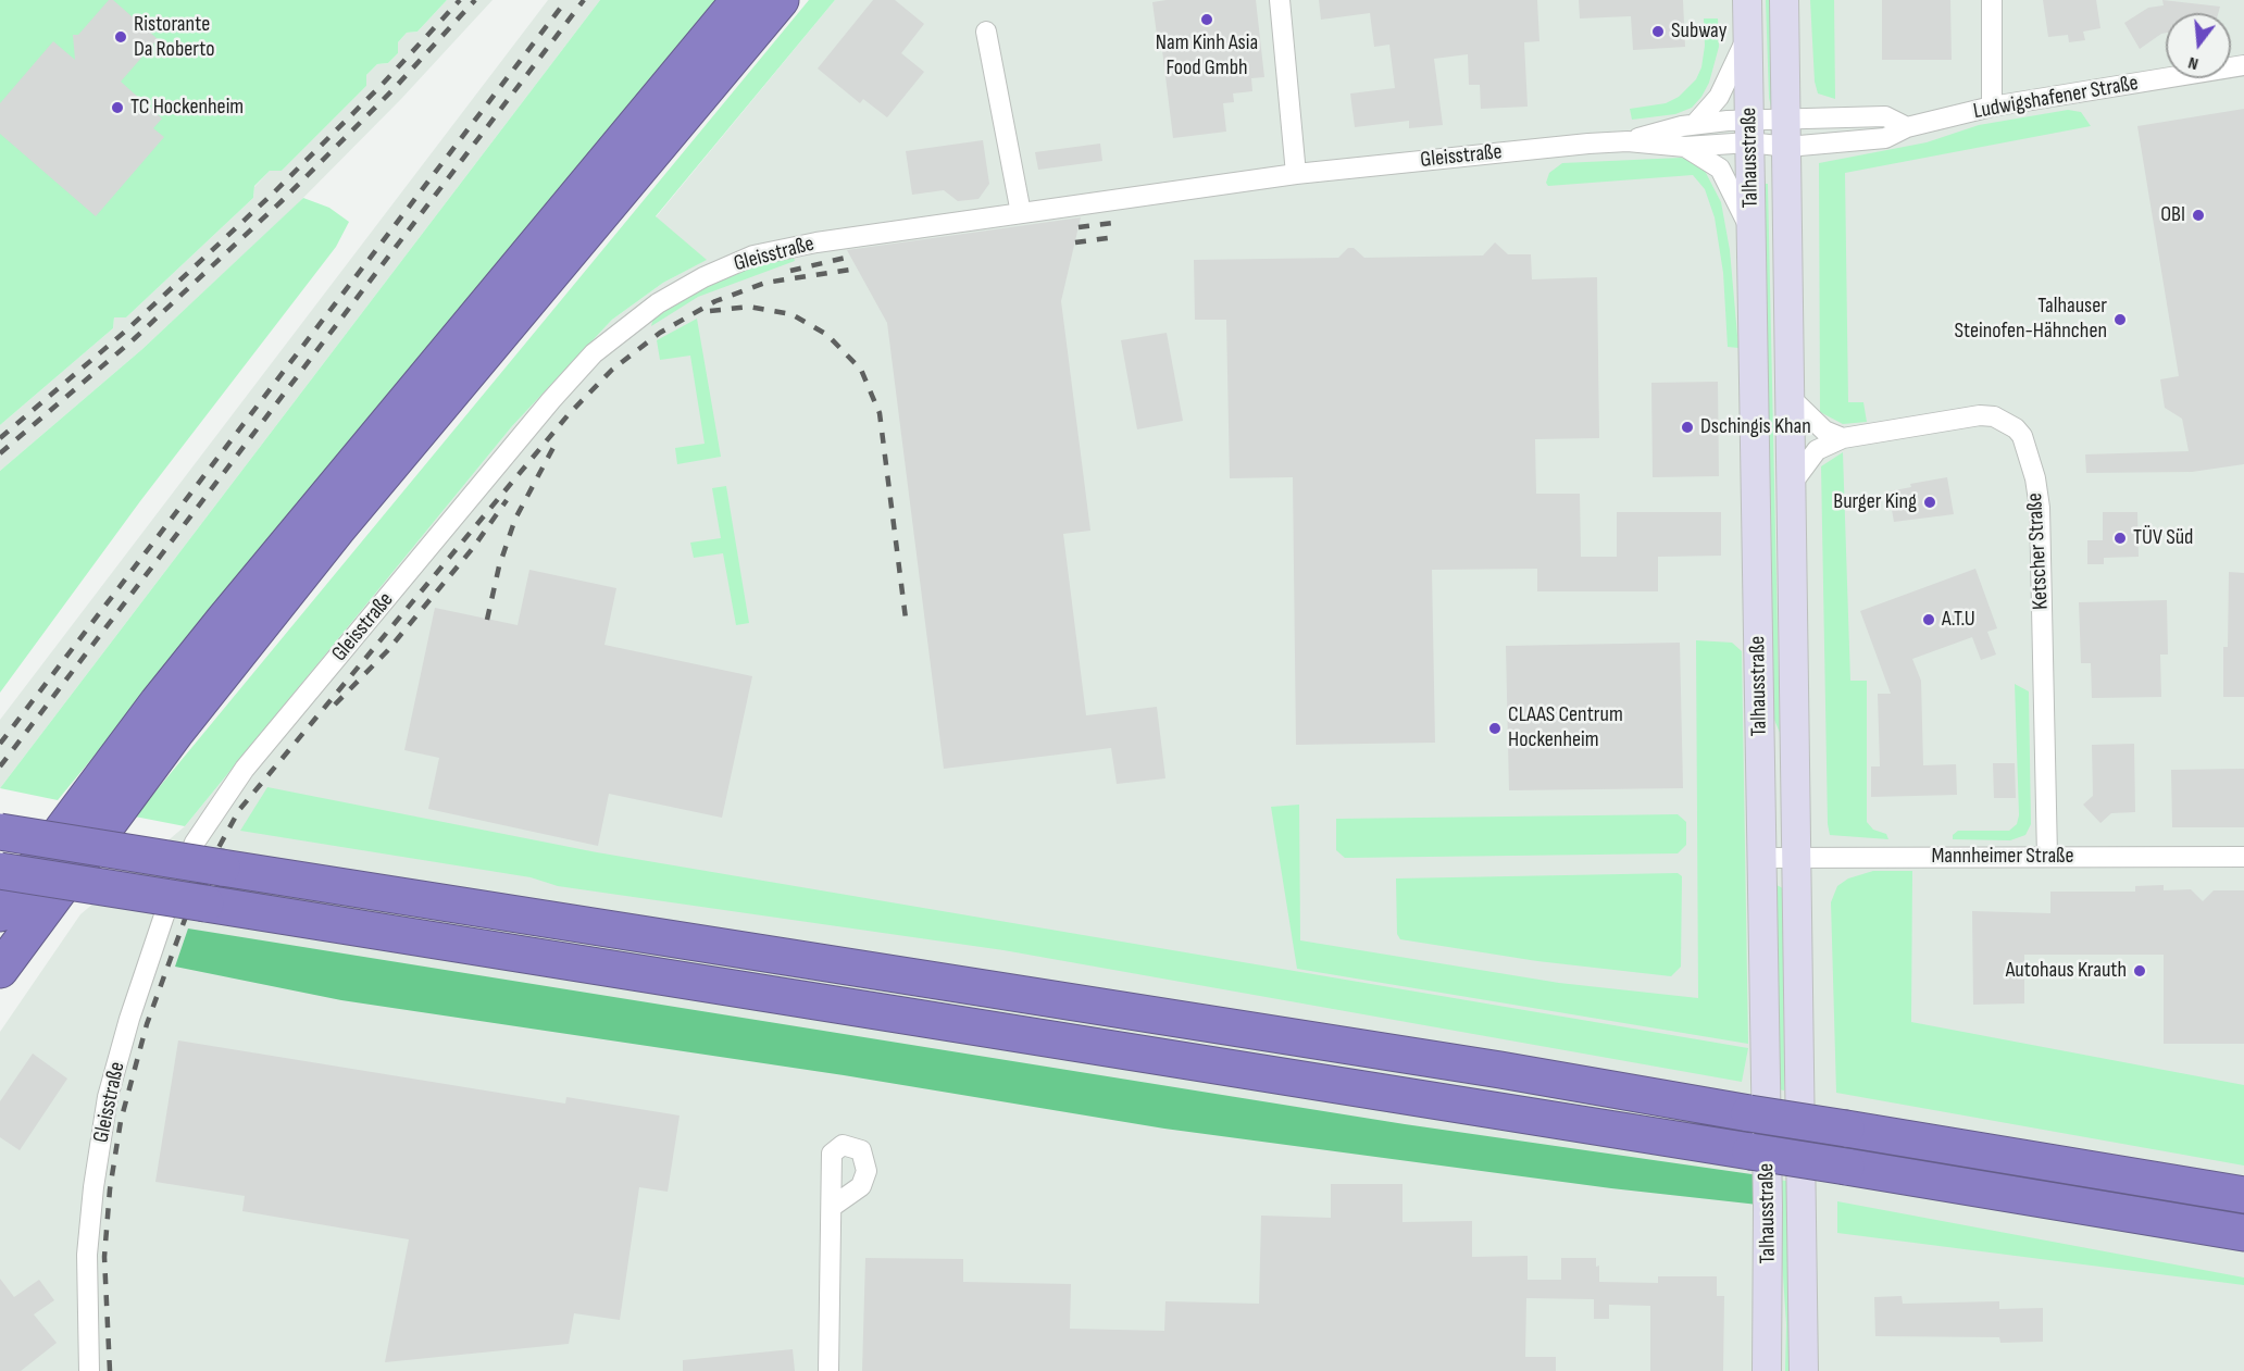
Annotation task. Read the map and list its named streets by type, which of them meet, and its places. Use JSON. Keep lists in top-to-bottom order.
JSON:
{
  "streets": {
    "main road": ["Talhausstraße"],
    "street": [
      "Ludwigshafener Straße",
      "Gleisstraße",
      "Ketscher Straße",
      "Mannheimer Straße"
    ]
  },
  "crossings": [
    ["Ludwigshafener Straße", "Gleisstraße"],
    ["Ludwigshafener Straße", "Talhausstraße"],
    ["Gleisstraße", "Talhausstraße"],
    ["Talhausstraße", "Ketscher Straße"],
    ["Talhausstraße", "Mannheimer Straße"],
    ["Ketscher Straße", "Mannheimer Straße"]
  ],
  "places": [
    "Nam Kinh Asia Food Gmbh",
    "Subway",
    "Ristorante Da Roberto",
    "TC Hockenheim",
    "OBI",
    "Talhauser Steinofen-Hähnchen",
    "Dschingis Khan",
    "Burger King",
    "TÜV Süd",
    "A.T.U",
    "CLAAS Centrum Hockenheim",
    "Autohaus Krauth"
  ],
  "north": "bottom"
}
